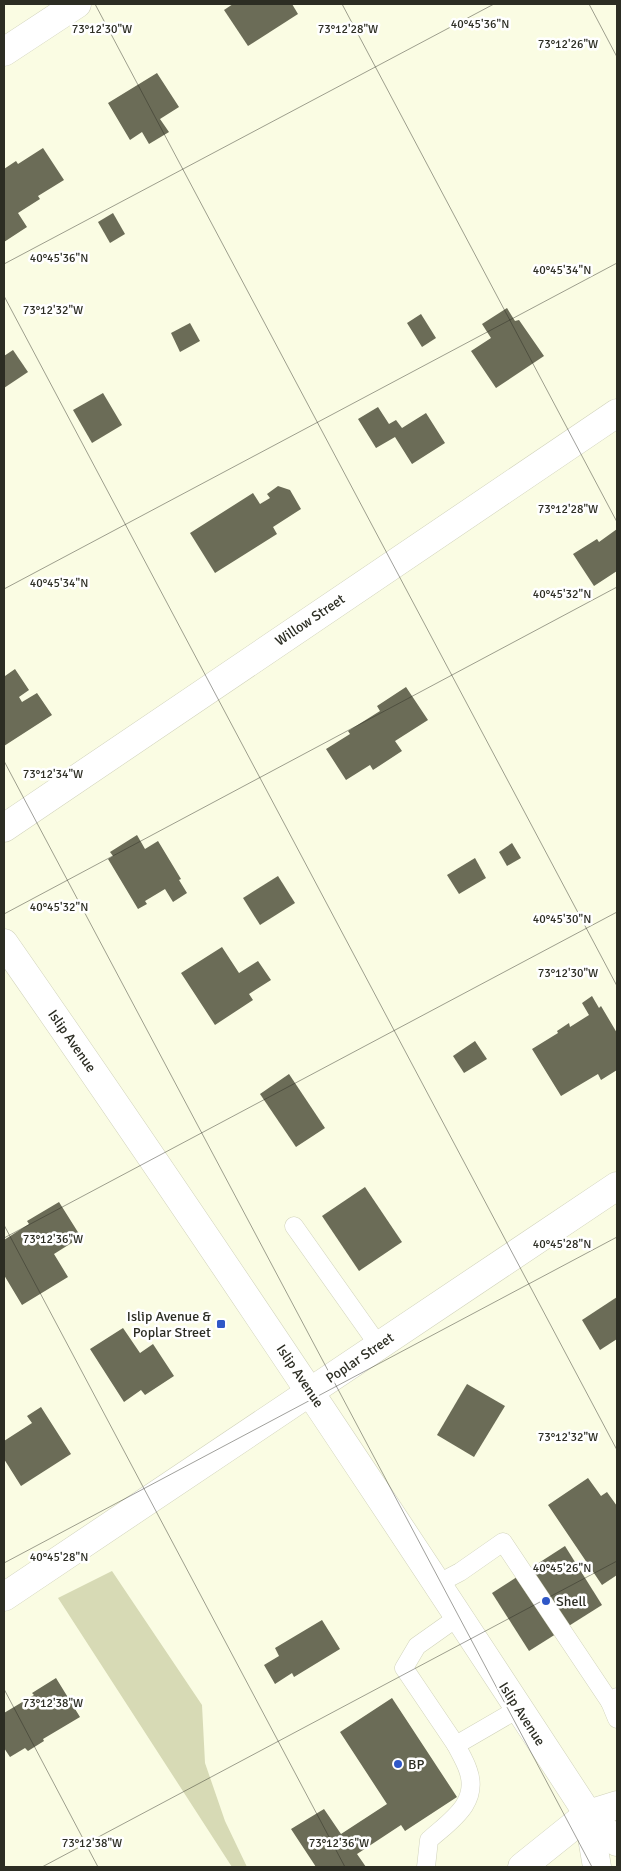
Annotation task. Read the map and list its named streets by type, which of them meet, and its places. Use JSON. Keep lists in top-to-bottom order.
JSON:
{
  "streets": {
    "street": ["Willow Street", "Islip Avenue", "Poplar Street"]
  },
  "crossings": [
    ["Islip Avenue", "Poplar Street"]
  ],
  "places": {
    "transit": ["Islip Avenue & Poplar Street"],
    "other": ["Shell", "BP"]
  },
  "coordinates": [
    "40°45'36\"N",
    "73°12'30\"W",
    "73°12'28\"W",
    "73°12'26\"W",
    "40°45'34\"N",
    "73°12'32\"W",
    "40°45'32\"N",
    "73°12'34\"W",
    "40°45'30\"N",
    "73°12'36\"W",
    "40°45'28\"N",
    "40°45'26\"N",
    "73°12'38\"W"
  ]
}
